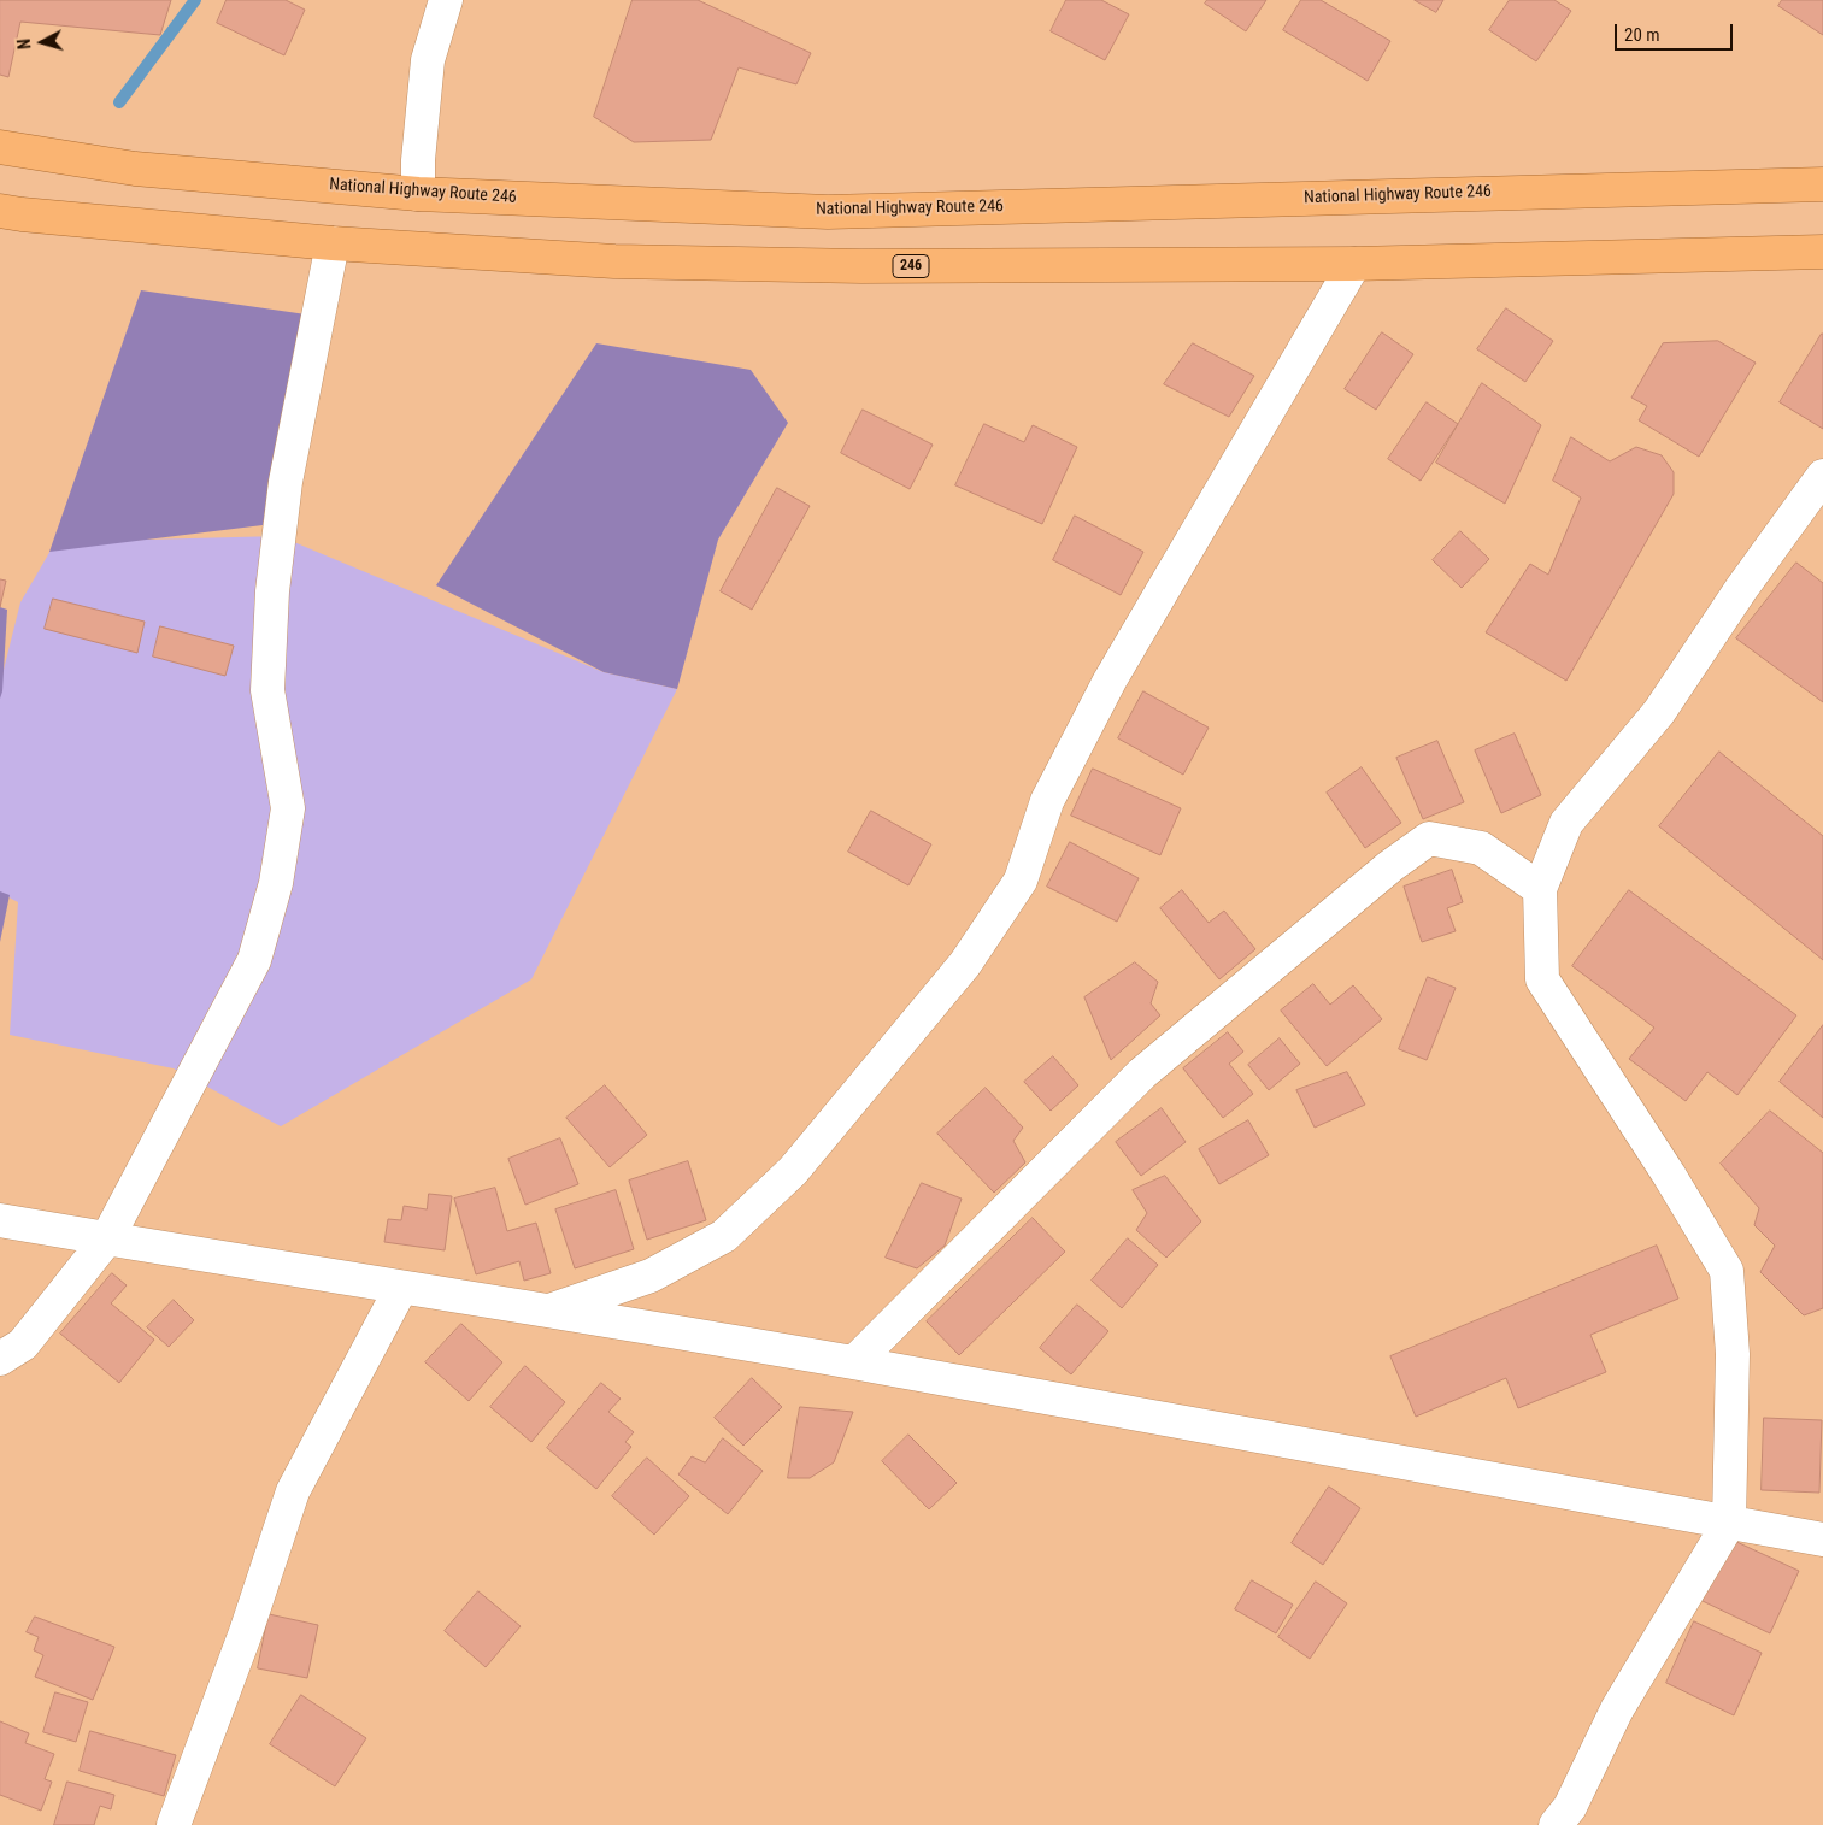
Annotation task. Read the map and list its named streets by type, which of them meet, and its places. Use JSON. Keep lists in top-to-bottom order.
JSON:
{
  "streets": {
    "highway": ["National Highway Route 246", "246"]
  },
  "scale_bar": "20 m",
  "north": "left"
}
